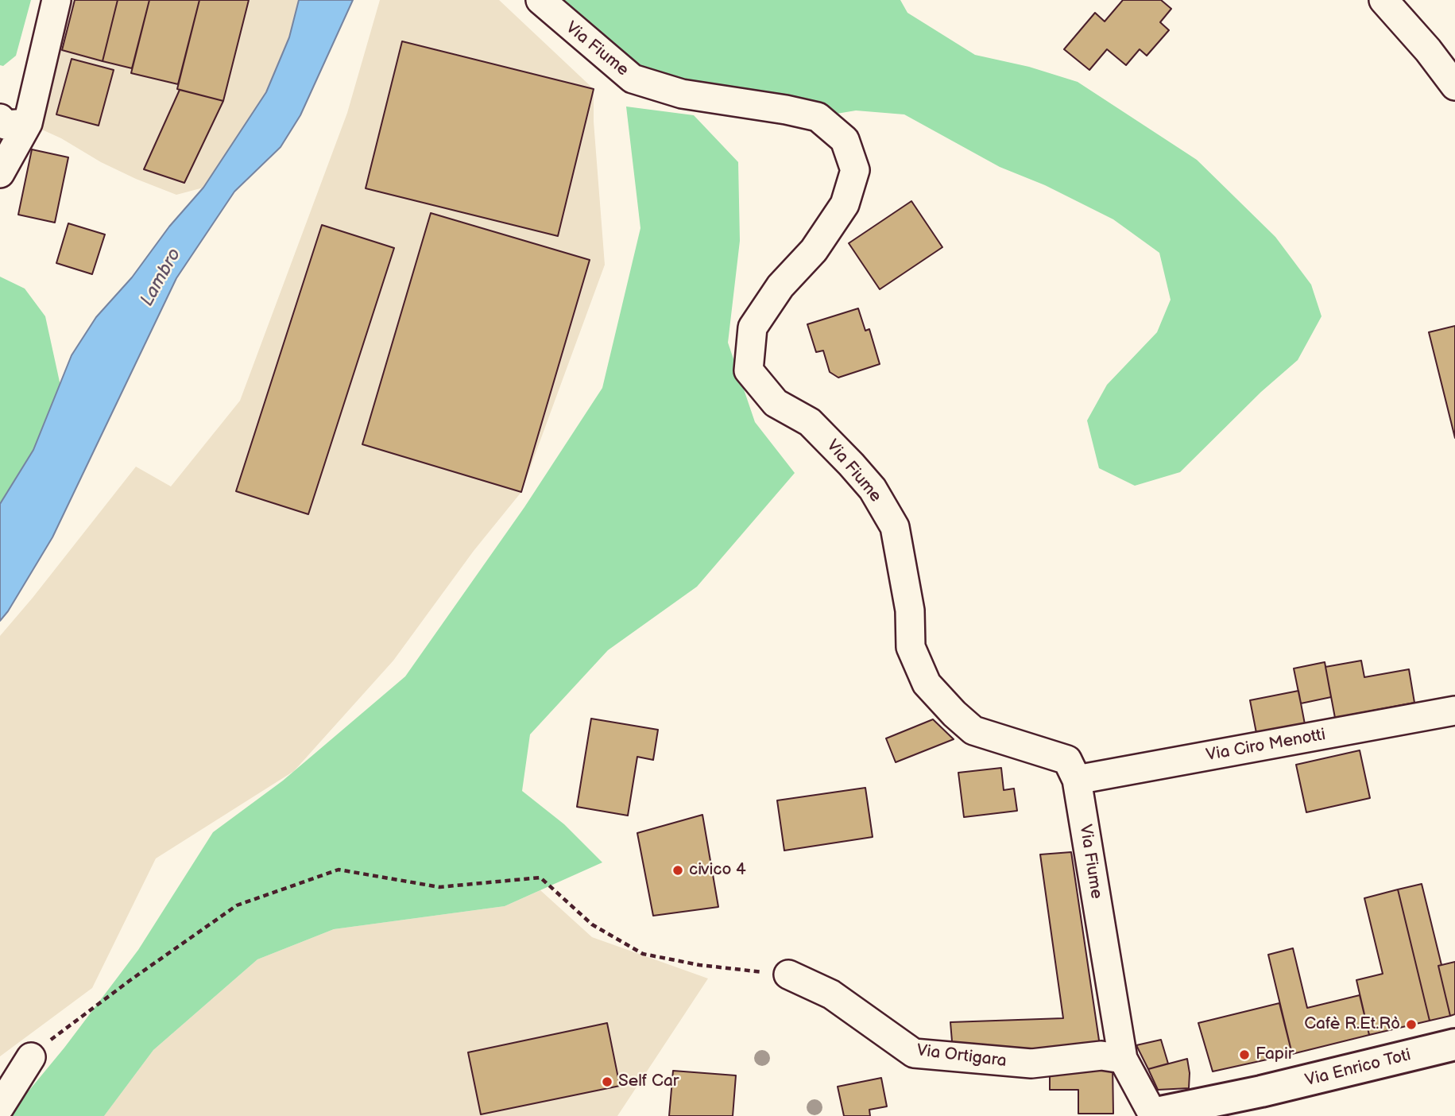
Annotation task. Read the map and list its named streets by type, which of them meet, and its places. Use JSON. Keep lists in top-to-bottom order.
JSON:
{
  "streets": {
    "main road": ["Via Enrico Toti"],
    "street": ["Via Fiume", "Via Ciro Menotti", "Via Ortigara"]
  },
  "crossings": [
    ["Via Fiume", "Via Ciro Menotti"],
    ["Via Fiume", "Via Ortigara"],
    ["Via Fiume", "Via Enrico Toti"]
  ],
  "water": ["Lambro"],
  "places": [
    "civico 4",
    "Cafè R.Et.Rò",
    "Fapir",
    "Self Car"
  ]
}
